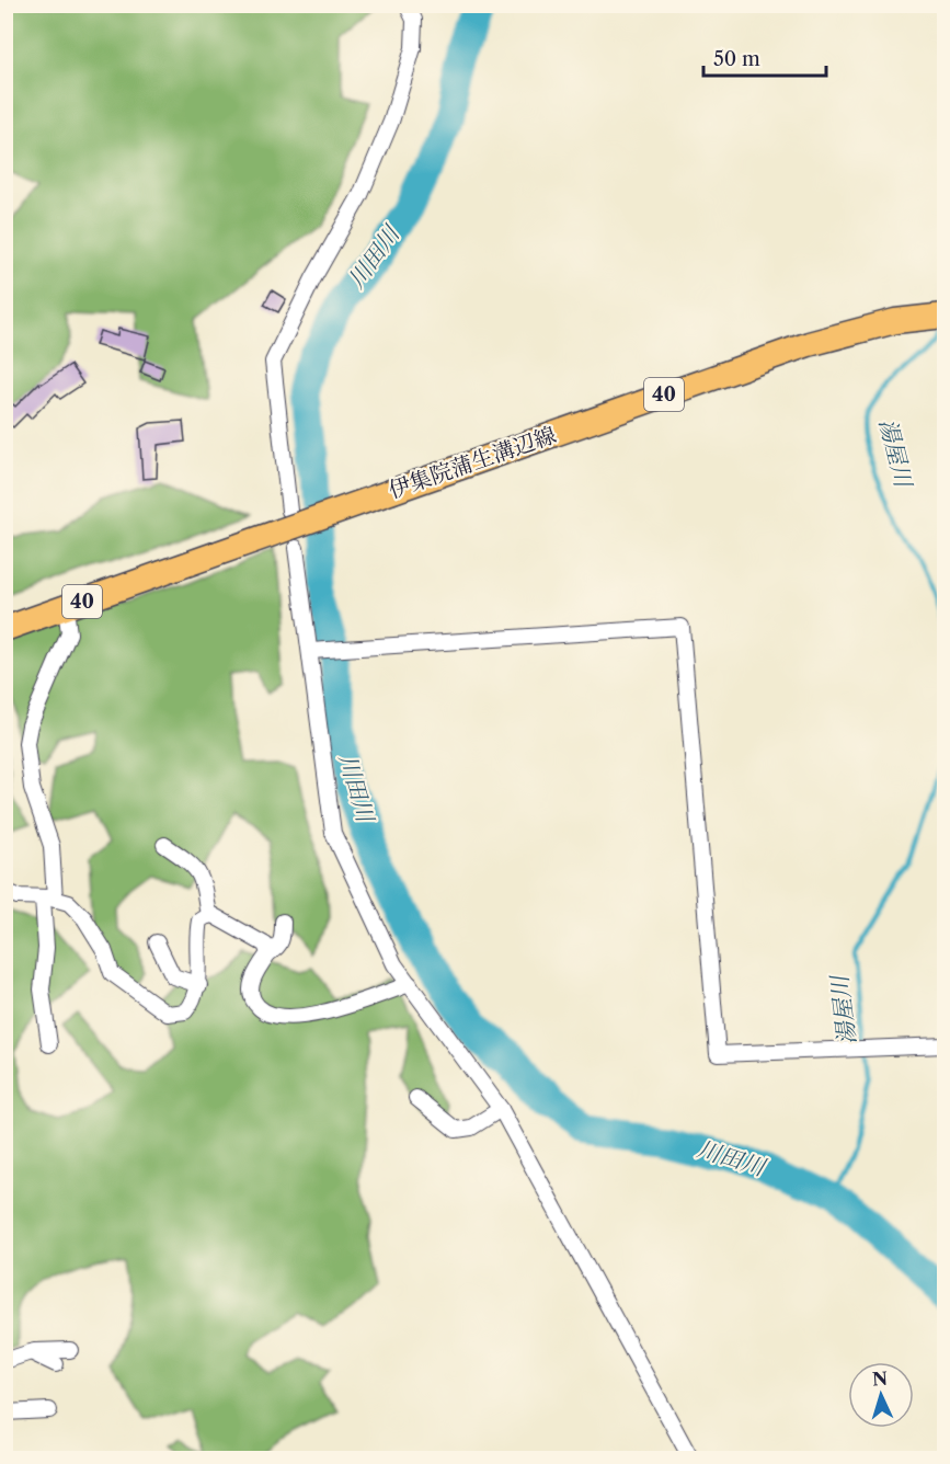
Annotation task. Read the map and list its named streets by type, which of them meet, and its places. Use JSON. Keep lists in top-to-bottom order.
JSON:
{
  "streets": {
    "main road": ["40", "伊集院蒲生溝辺線"]
  },
  "water": ["川田川", "湯屋川"],
  "scale_bar": "50 m",
  "north": "top"
}
